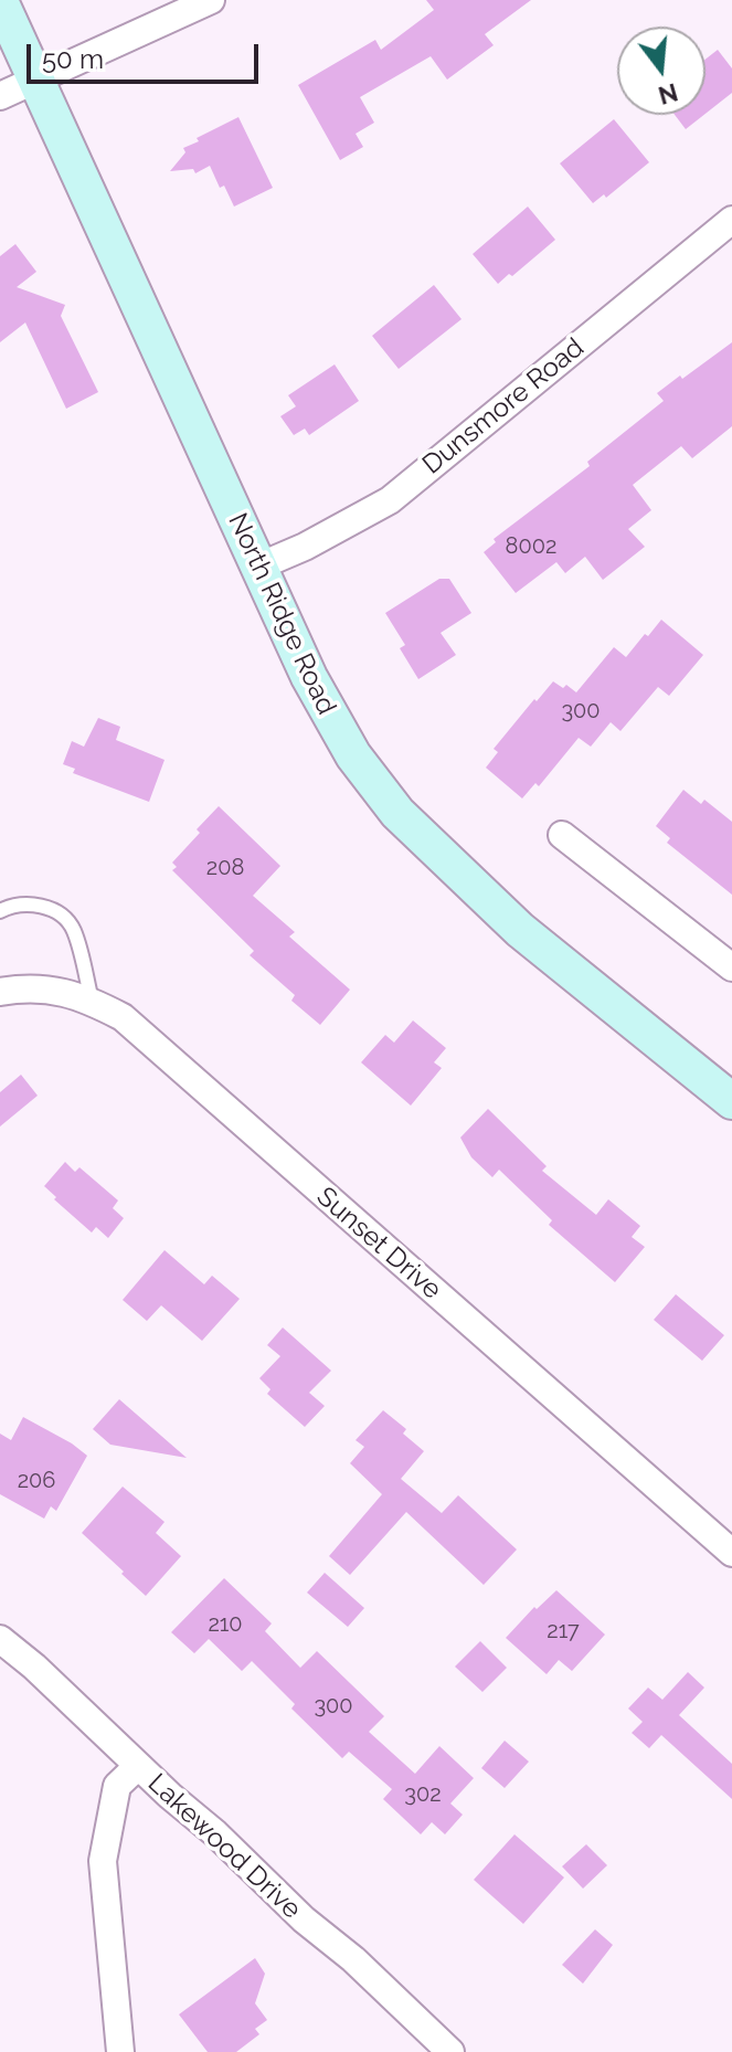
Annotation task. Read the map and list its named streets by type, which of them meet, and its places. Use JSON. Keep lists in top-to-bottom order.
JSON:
{
  "streets": {
    "main road": ["North Ridge Road"],
    "street": ["Dunsmore Road", "Sunset Drive", "Lakewood Drive"]
  },
  "crossings": [
    ["Dunsmore Road", "North Ridge Road"]
  ],
  "house_numbers": [
    "8002",
    "300",
    "208",
    "206",
    "210",
    "217",
    "300",
    "302"
  ],
  "scale_bar": "50 m",
  "north": "bottom"
}
